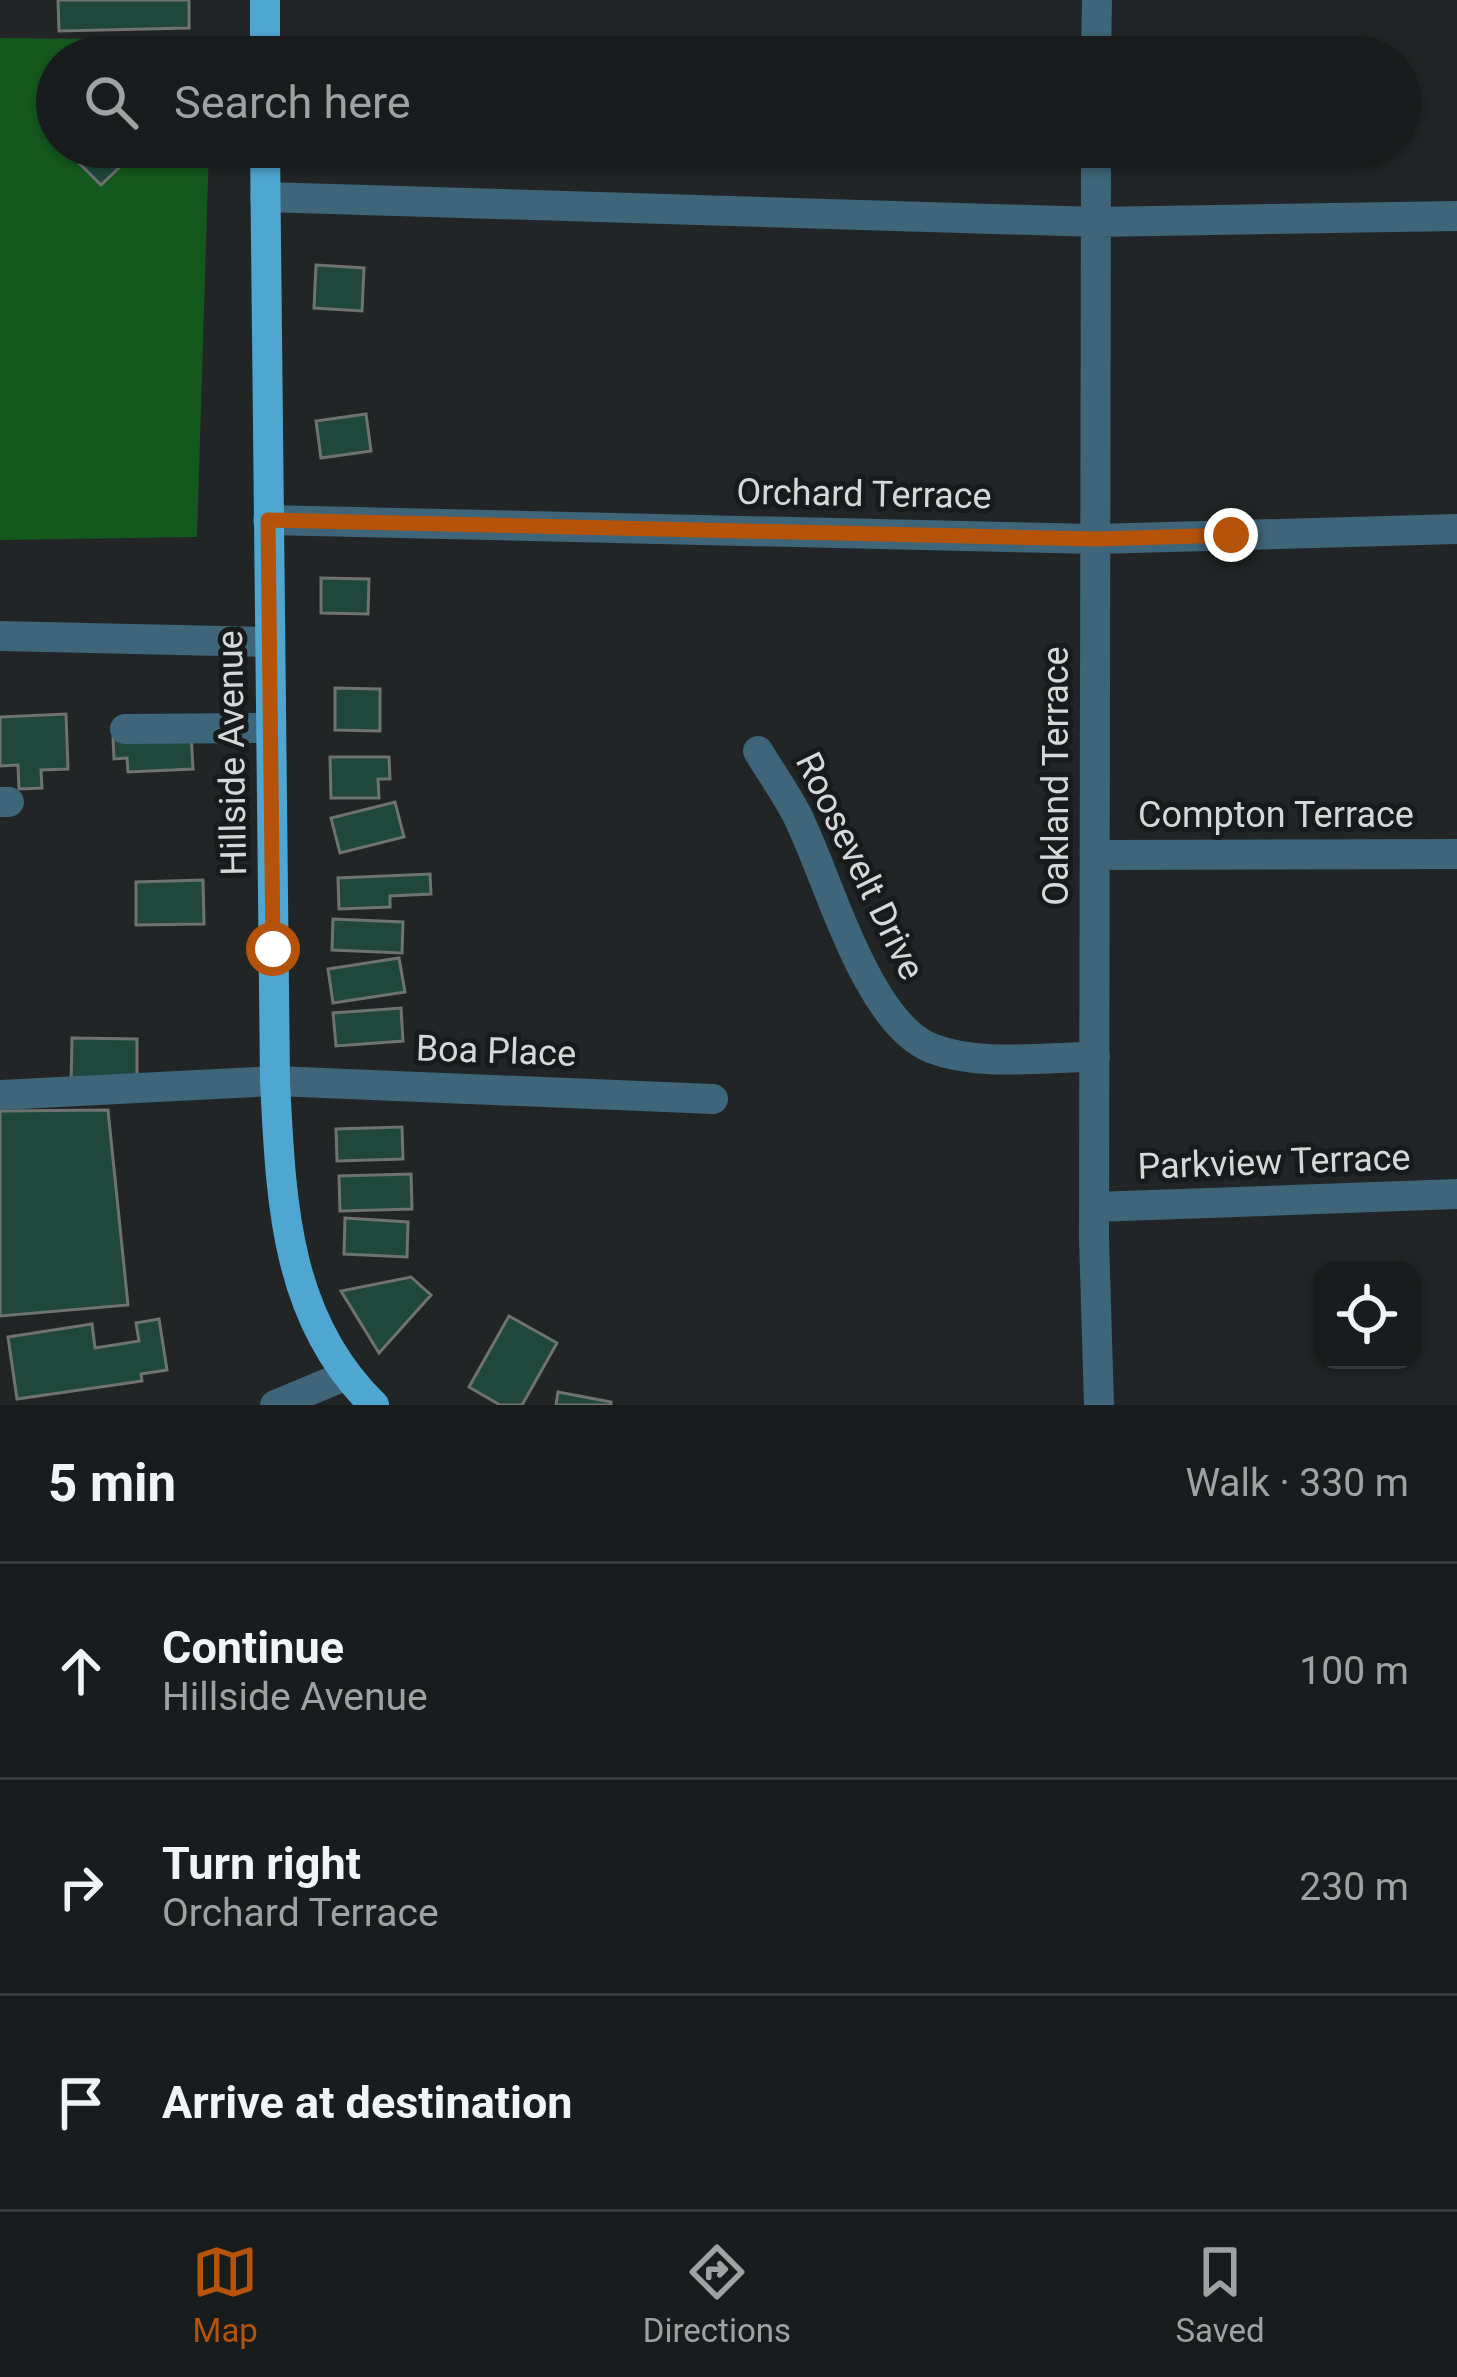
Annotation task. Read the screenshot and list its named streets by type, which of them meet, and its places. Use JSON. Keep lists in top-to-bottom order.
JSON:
{
  "streets": {
    "main road": ["Hillside Avenue"],
    "street": [
      "Orchard Terrace",
      "Oakland Terrace",
      "Compton Terrace",
      "Roosevelt Drive",
      "Boa Place",
      "Parkview Terrace"
    ]
  },
  "crossings": [
    ["Orchard Terrace", "Hillside Avenue"],
    ["Orchard Terrace", "Oakland Terrace"],
    ["Hillside Avenue", "Boa Place"],
    ["Oakland Terrace", "Compton Terrace"],
    ["Oakland Terrace", "Roosevelt Drive"],
    ["Oakland Terrace", "Parkview Terrace"]
  ],
  "page": {
    "search": "Search here",
    "heading": ["5 min", "Walk · 330 m"],
    "list": [
      ["Continue", "Hillside Avenue", "100 m"],
      ["Turn right", "Orchard Terrace", "230 m"],
      "Arrive at destination"
    ],
    "nav": ["Map", "Directions", "Saved"]
  }
}
